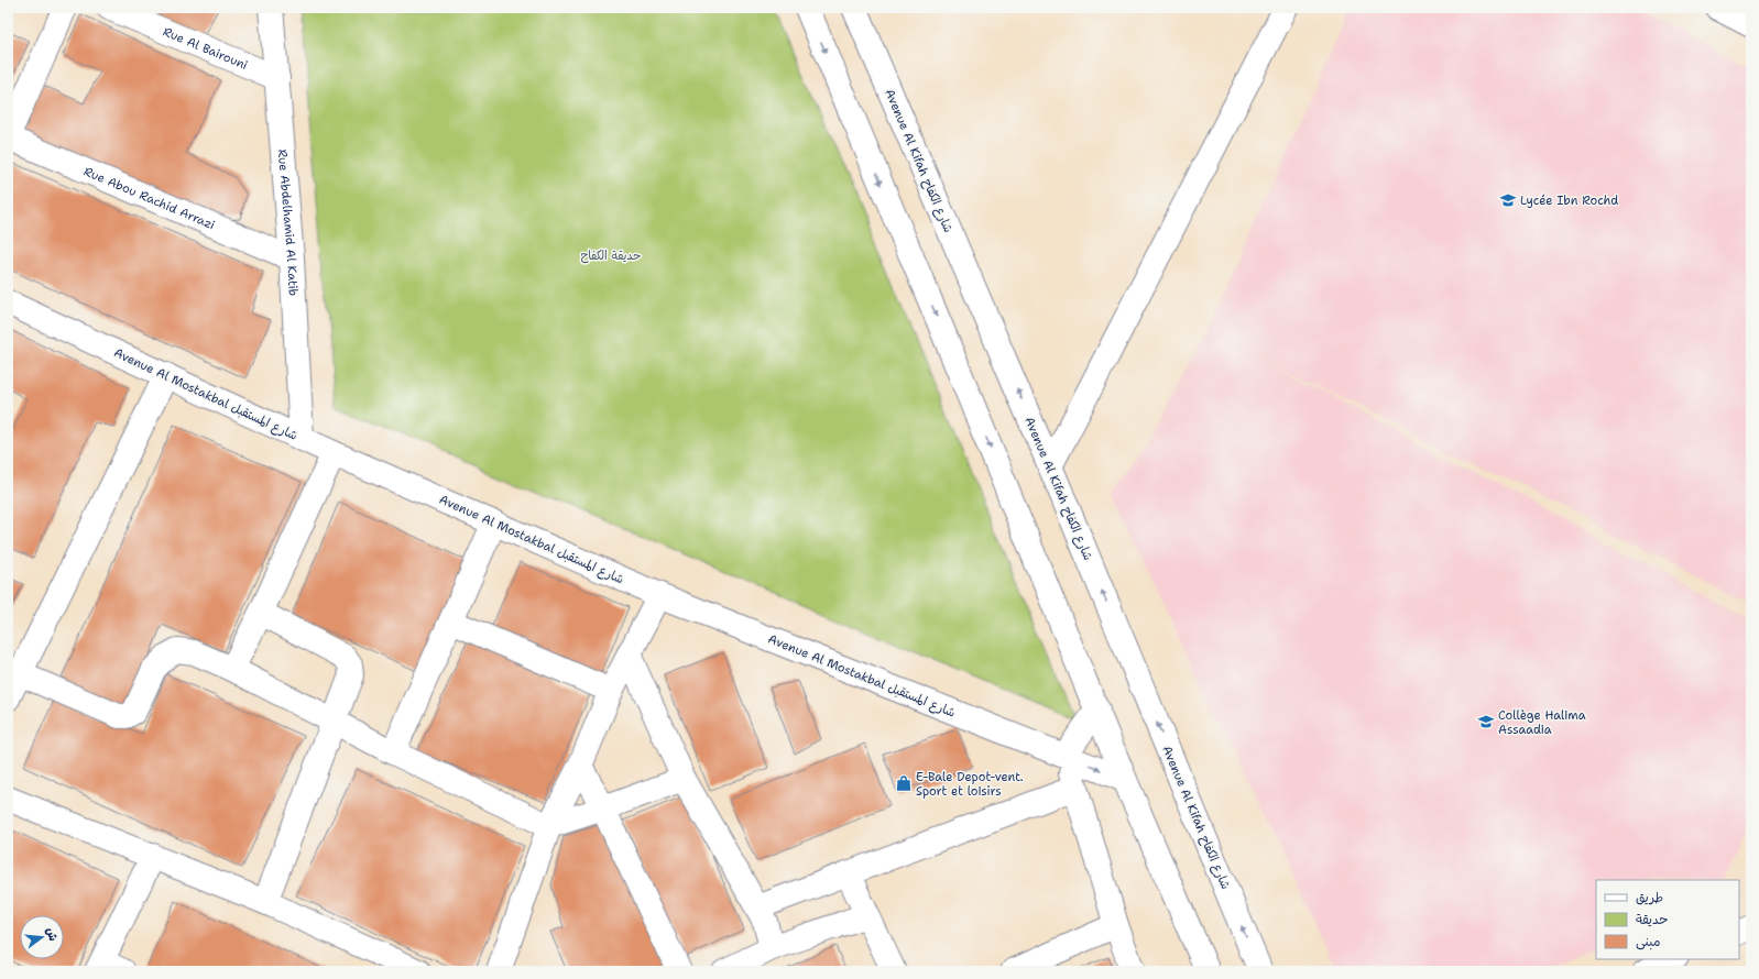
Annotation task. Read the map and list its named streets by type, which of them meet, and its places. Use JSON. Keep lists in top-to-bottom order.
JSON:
{
  "streets": {
    "street": [
      "Rue Al Bairouni",
      "Avenue Al Kifah شارع الكفاح",
      "Rue Abou Rachid Arrazi",
      "Rue Abdelhamid Al Katib",
      "Avenue Al Mostakbal شارع المستقبل"
    ]
  },
  "crossings": [
    ["Rue Al Bairouni", "Rue Abdelhamid Al Katib"],
    ["Rue Abou Rachid Arrazi", "Rue Abdelhamid Al Katib"],
    ["Rue Abdelhamid Al Katib", "Avenue Al Mostakbal شارع المستقبل"]
  ],
  "parks": ["حديقة الكفاح"],
  "places": {
    "school or university": ["Lycée Ibn Rochd", "Collège Halima Assaadia"],
    "shop": ["E-Bale Depot-vent. Sport et loisirs"]
  },
  "legend": ["طريق", "حديقة", "مبنى"],
  "north": "right"
}
